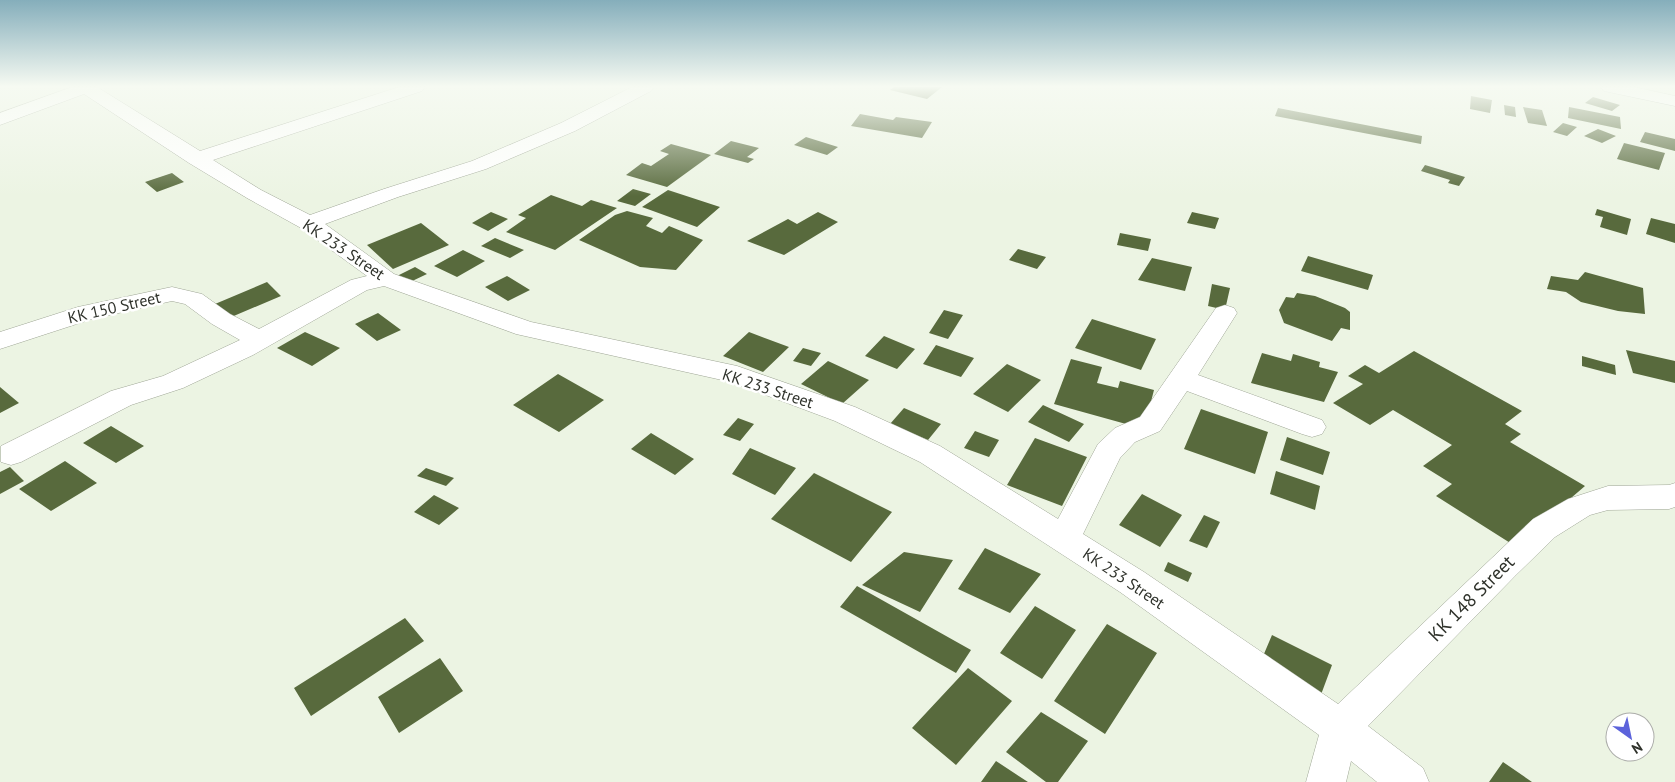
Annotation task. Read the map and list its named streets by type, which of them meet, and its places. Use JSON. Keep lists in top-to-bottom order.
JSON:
{
  "streets": {
    "street": ["KK 233 Street", "KK 150 Street", "KK 148 Street"]
  },
  "crossings": [
    ["KK 233 Street", "KK 148 Street"]
  ],
  "north": "bottom right"
}
